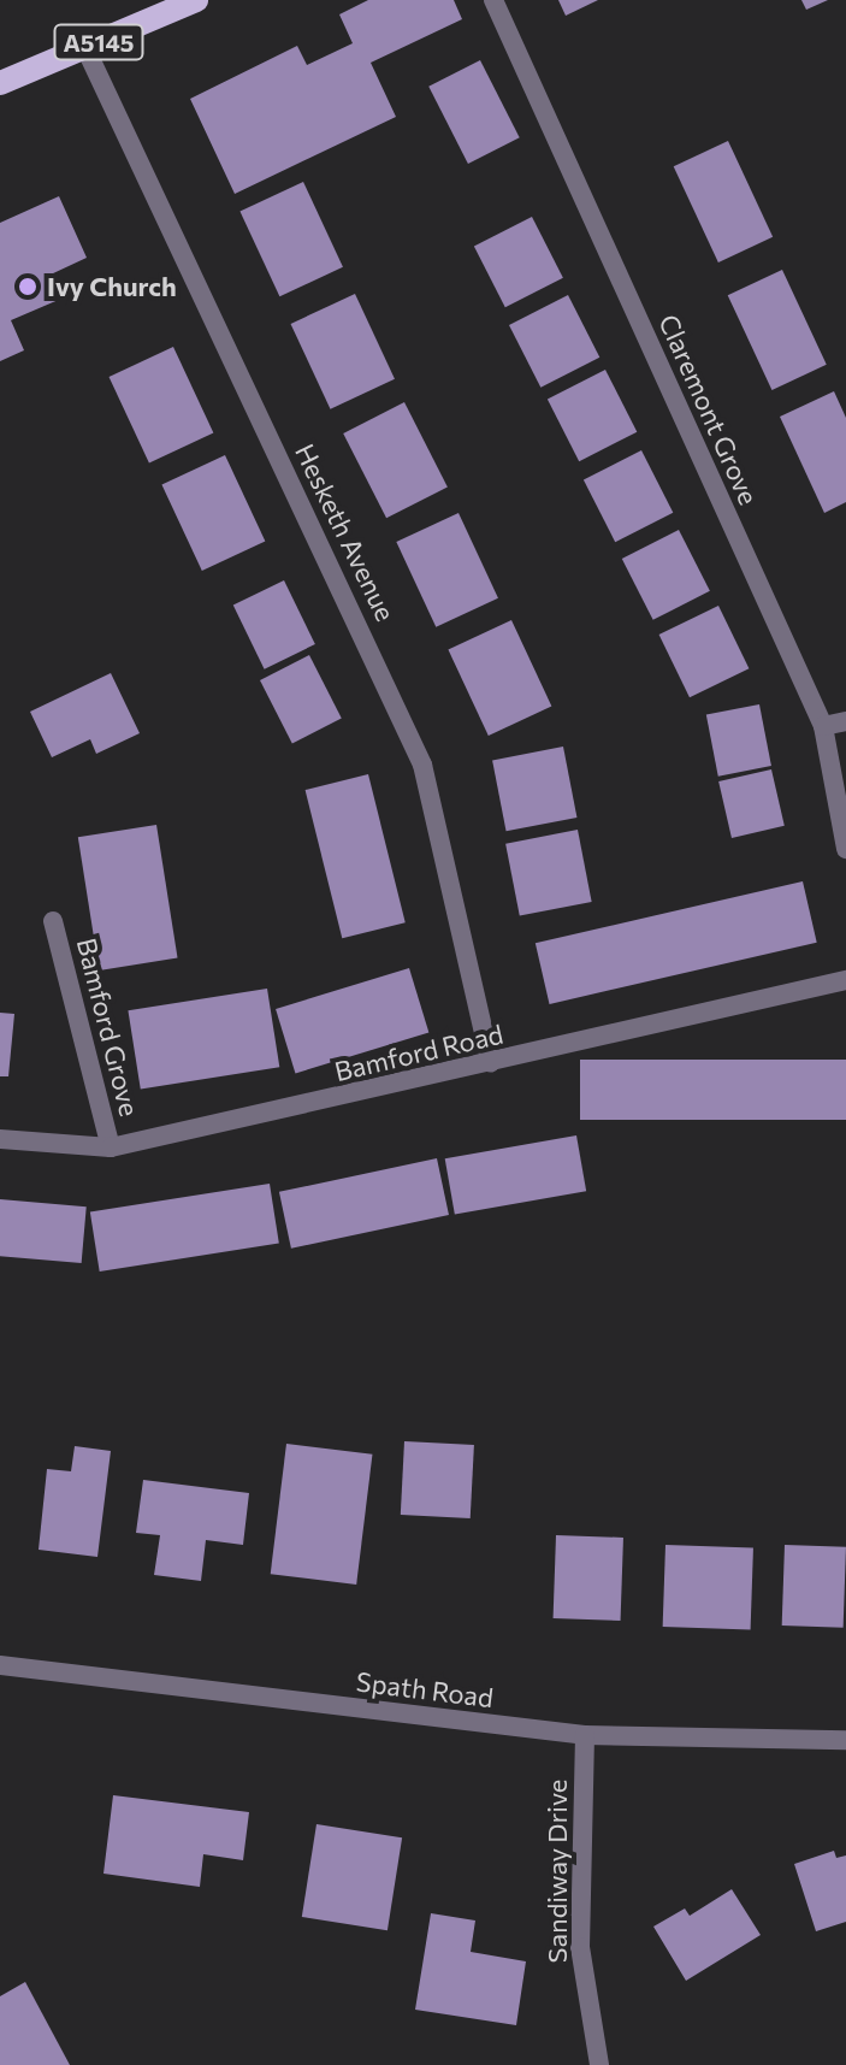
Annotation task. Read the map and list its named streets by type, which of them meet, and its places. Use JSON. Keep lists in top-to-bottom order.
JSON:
{
  "streets": {
    "main road": ["A5145"],
    "street": [
      "Claremont Grove",
      "Hesketh Avenue",
      "Bamford Grove",
      "Bamford Road",
      "Spath Road",
      "Sandiway Drive"
    ]
  },
  "crossings": [
    ["A5145", "Hesketh Avenue"],
    ["Hesketh Avenue", "Bamford Road"],
    ["Bamford Grove", "Bamford Road"],
    ["Spath Road", "Sandiway Drive"]
  ],
  "places": ["Ivy Church"]
}
